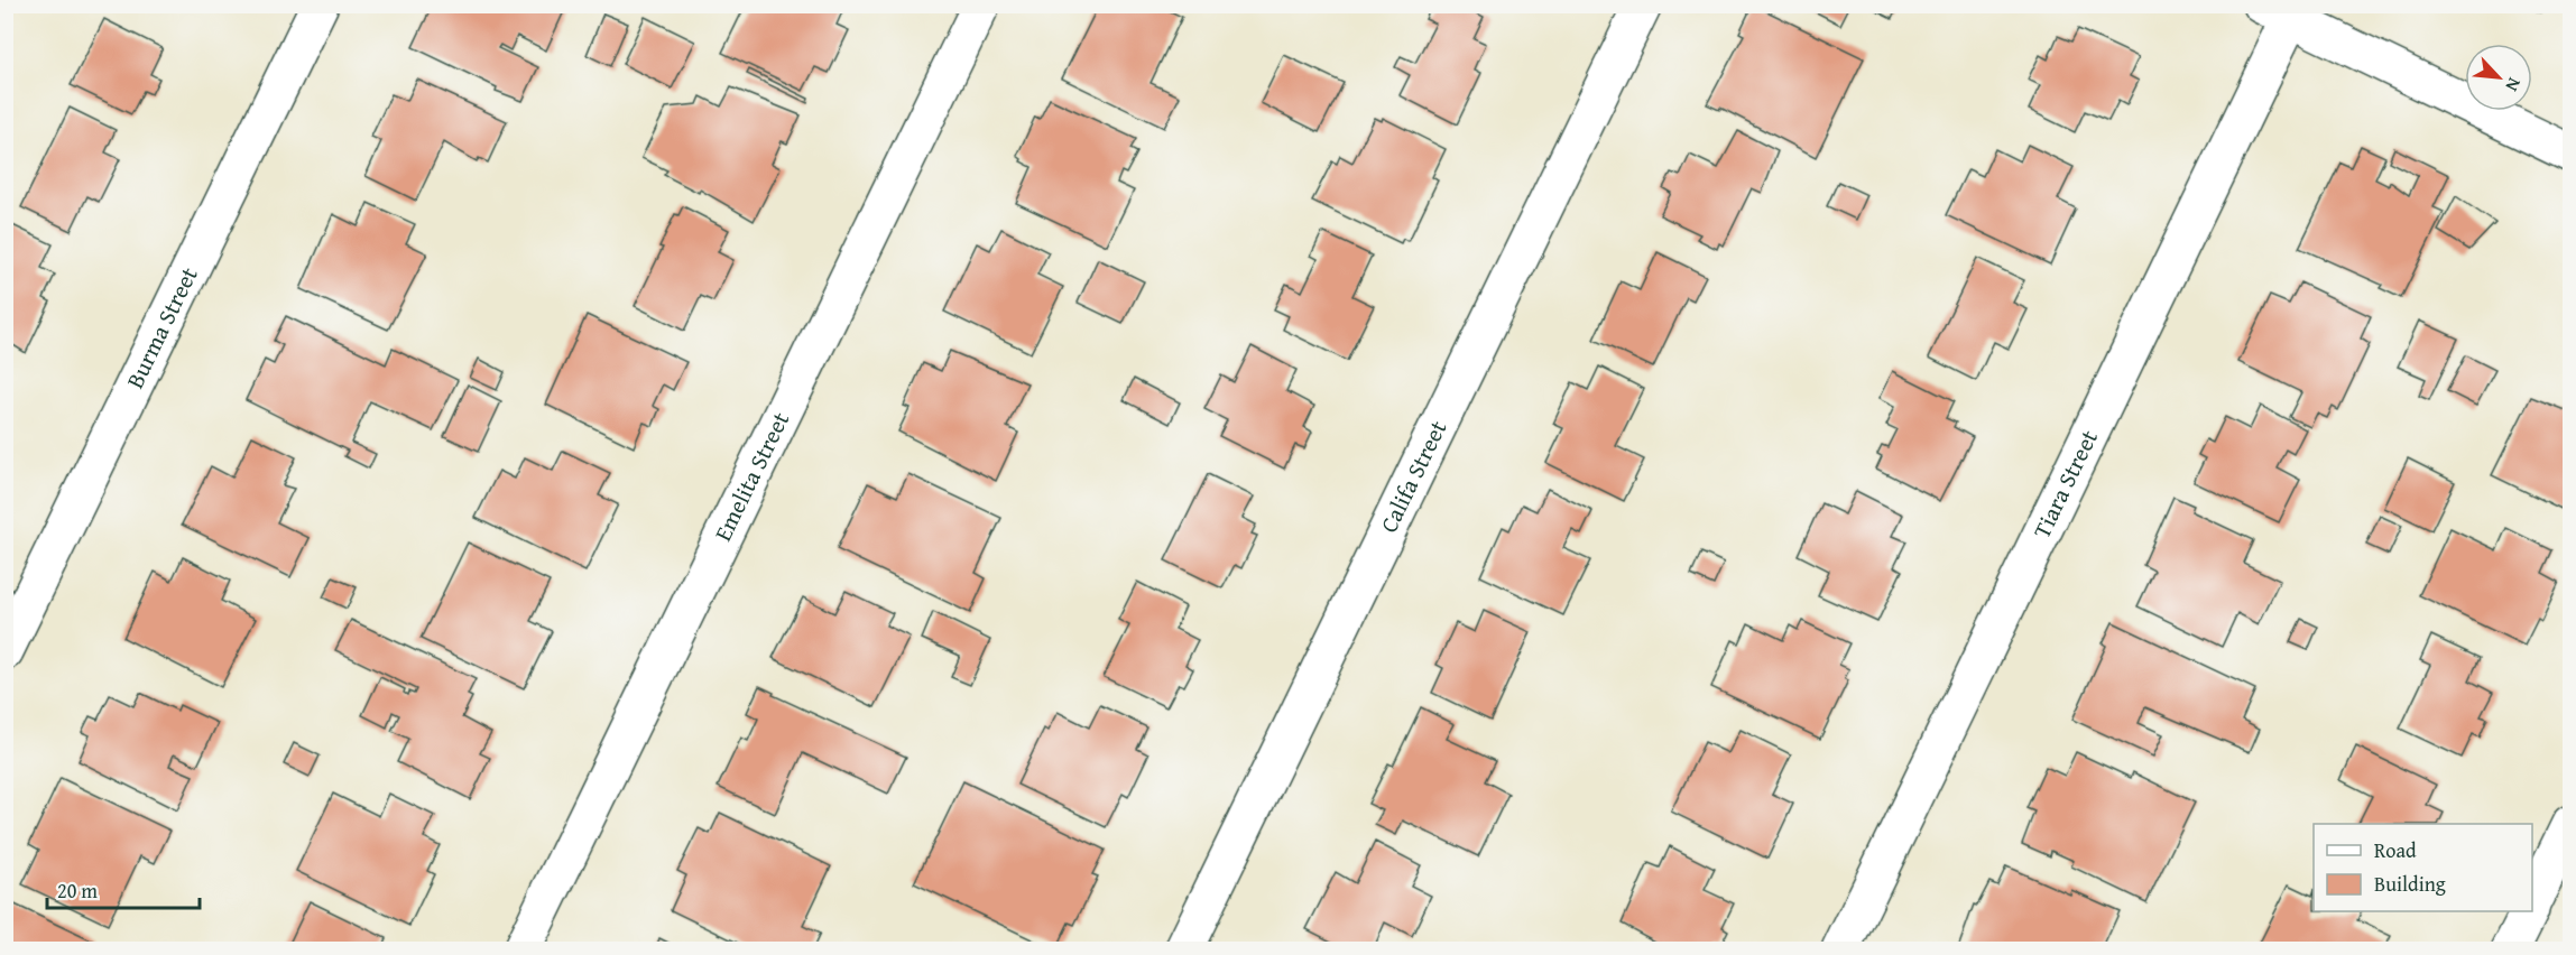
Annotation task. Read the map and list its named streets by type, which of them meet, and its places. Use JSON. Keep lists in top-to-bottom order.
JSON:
{
  "streets": {
    "street": [
      "Burma Street",
      "Emelita Street",
      "Califa Street",
      "Tiara Street"
    ]
  },
  "legend": ["Road", "Building"],
  "scale_bar": "20 m",
  "north": "bottom right"
}
